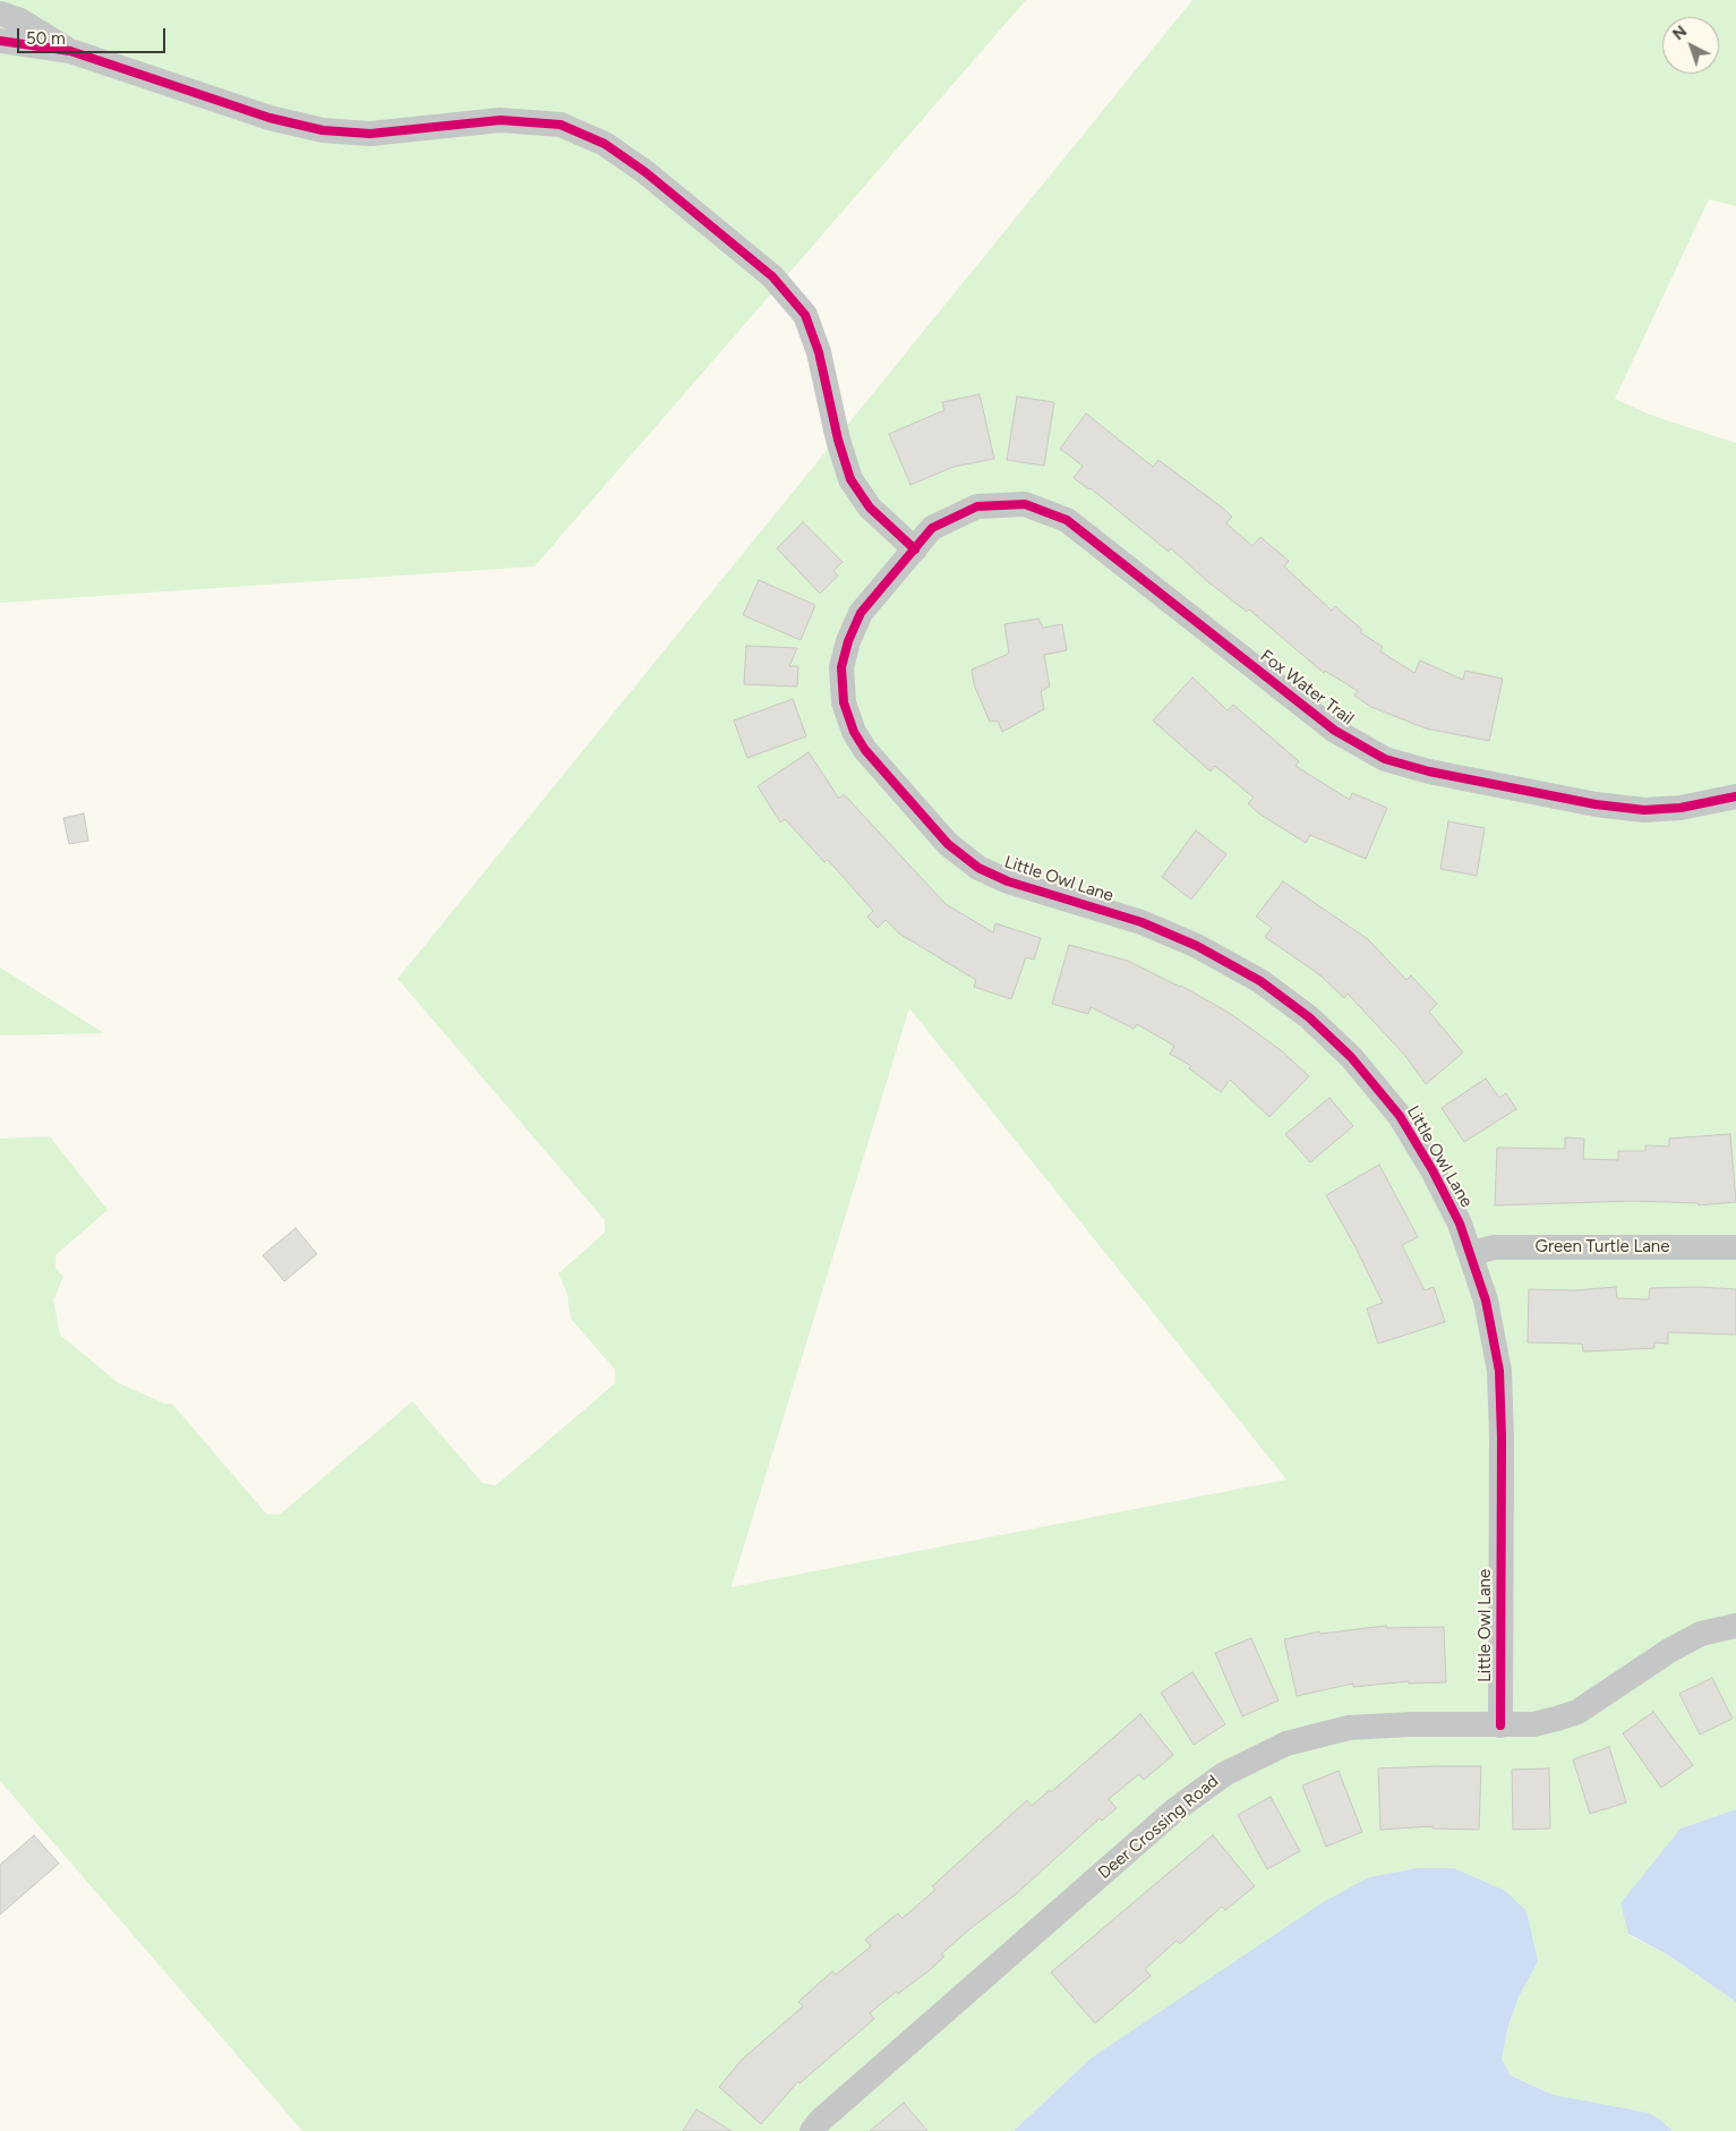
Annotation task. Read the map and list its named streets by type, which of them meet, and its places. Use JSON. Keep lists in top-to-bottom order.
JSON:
{
  "streets": {
    "street": [
      "Fox Water Trail",
      "Little Owl Lane",
      "Green Turtle Lane",
      "Deer Crossing Road"
    ]
  },
  "crossings": [
    ["Fox Water Trail", "Little Owl Lane"],
    ["Little Owl Lane", "Green Turtle Lane"],
    ["Little Owl Lane", "Deer Crossing Road"]
  ],
  "scale_bar": "50 m",
  "north": "top left"
}
